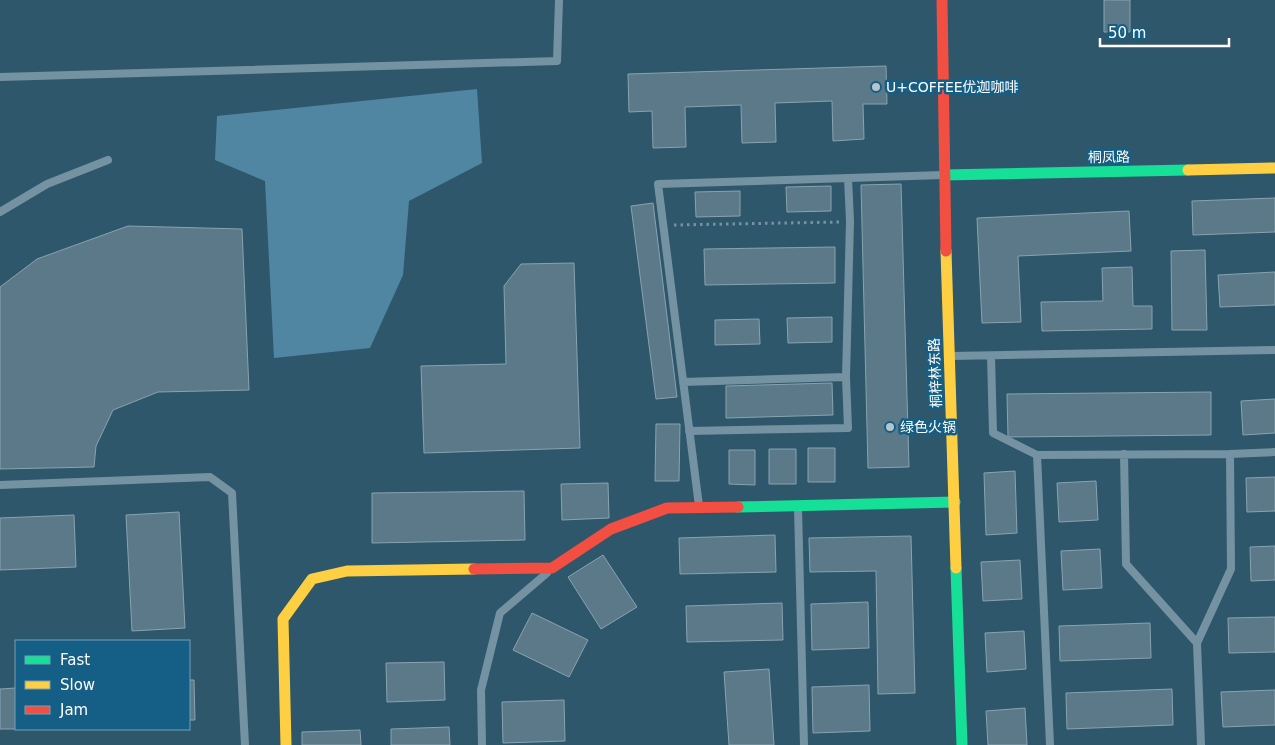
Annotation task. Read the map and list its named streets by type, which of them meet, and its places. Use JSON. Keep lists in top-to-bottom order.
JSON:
{
  "streets": {
    "street": ["桐凤路", "桐梓林东路"]
  },
  "crossings": [
    ["桐凤路", "桐梓林东路"]
  ],
  "places": ["U+COFFEE优迦咖啡", "绿色火锅"],
  "legend": ["Fast", "Slow", "Jam"],
  "scale_bar": "50 m"
}
